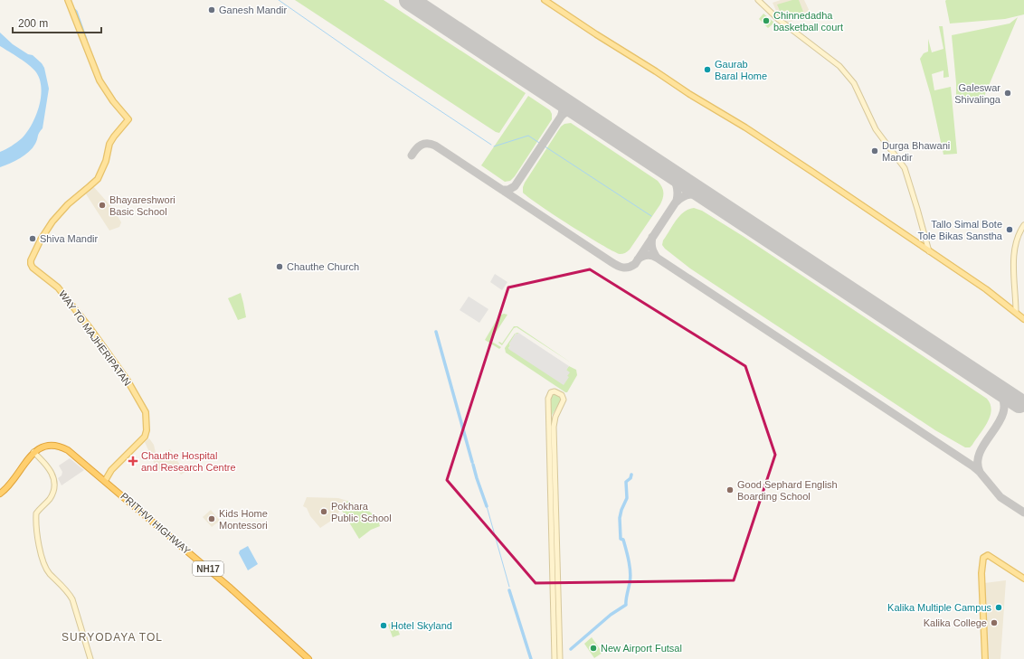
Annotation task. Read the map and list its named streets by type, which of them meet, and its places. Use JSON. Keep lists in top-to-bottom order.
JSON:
{
  "streets": {
    "highway": ["PRITHVI HIGHWAY", "NH17"],
    "main road": ["WAY TO MAJHERIPATAN"]
  },
  "crossings": [
    ["WAY TO MAJHERIPATAN", "PRITHVI HIGHWAY"]
  ],
  "districts": ["SURYODAYA TOL"],
  "places": {
    "other": [
      "Ganesh Mandir",
      "Chinnedadha basketball court",
      "Gaurab Baral Home",
      "Galeswar Shivalinga",
      "Durga Bhawani Mandir",
      "Bhayareshwori Basic School",
      "Tallo Simal Bote Tole Bikas Sanstha",
      "Shiva Mandir",
      "Chauthe Church",
      "Good Sephard English Boarding School",
      "Pokhara Public School",
      "Kids Home Montessori",
      "Kalika Multiple Campus",
      "Kalika College",
      "Hotel Skyland",
      "New Airport Futsal"
    ],
    "health": ["Chauthe Hospital and Research Centre"]
  },
  "scale_bar": "200 m"
}
